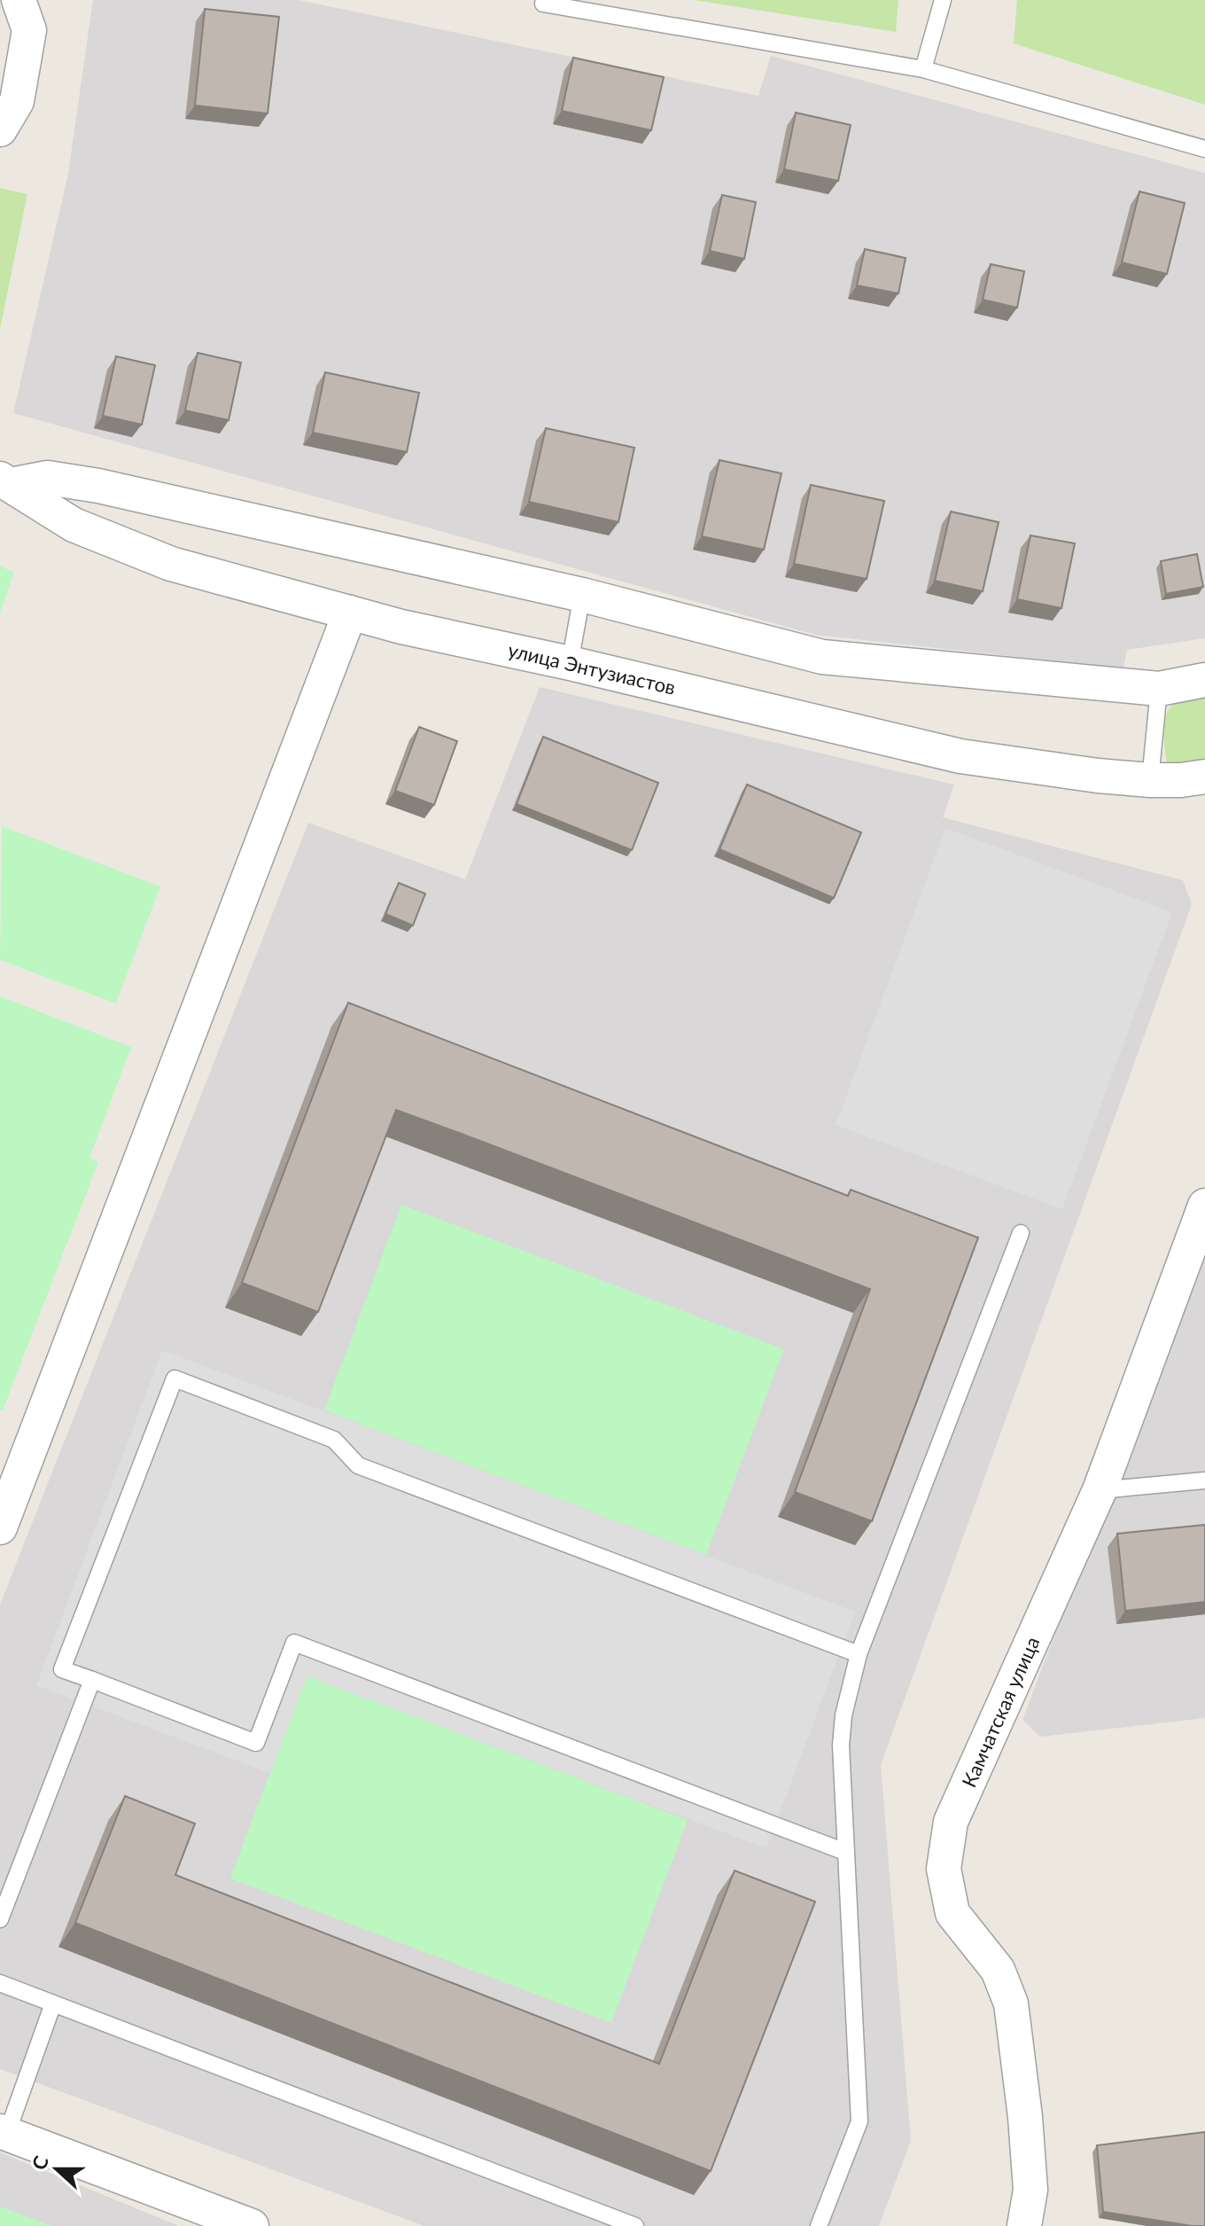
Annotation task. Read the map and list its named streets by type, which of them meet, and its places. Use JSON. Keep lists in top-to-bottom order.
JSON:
{
  "streets": {
    "street": ["улица Энтузиастов", "Камчатская улица"]
  },
  "north": "left"
}
